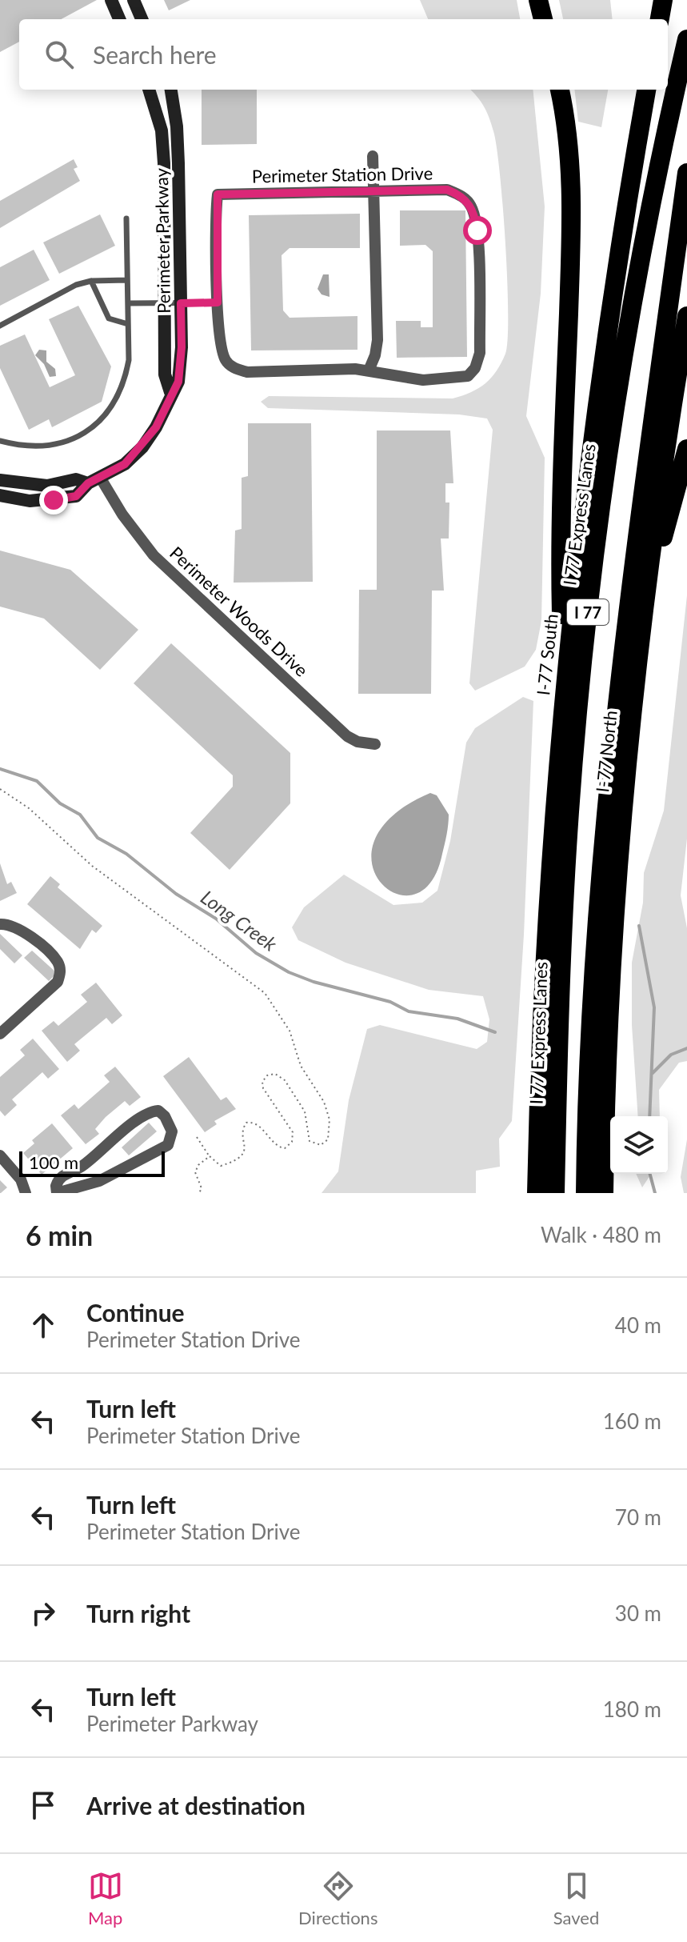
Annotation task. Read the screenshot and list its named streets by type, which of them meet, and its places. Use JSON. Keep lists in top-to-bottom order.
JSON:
{
  "streets": {
    "highway": [
      "I 77 Express Lanes",
      "I 77",
      "I-77 South",
      "I-77 North"
    ],
    "street": ["Perimeter Station Drive", "Perimeter Parkway", "Perimeter Woods Drive"]
  },
  "crossings": [
    ["Perimeter Parkway", "Perimeter Woods Drive"]
  ],
  "water": ["Long Creek"],
  "scale_bar": "100 m",
  "page": {
    "search": "Search here",
    "scale": "100 m",
    "heading": ["6 min", "Walk · 480 m"],
    "list": [
      ["Continue", "Perimeter Station Drive", "40 m"],
      ["Turn left", "Perimeter Station Drive", "160 m"],
      ["Turn left", "Perimeter Station Drive", "70 m"],
      ["Turn right", "30 m"],
      ["Turn left", "Perimeter Parkway", "180 m"],
      "Arrive at destination"
    ],
    "nav": ["Map", "Directions", "Saved"]
  }
}
